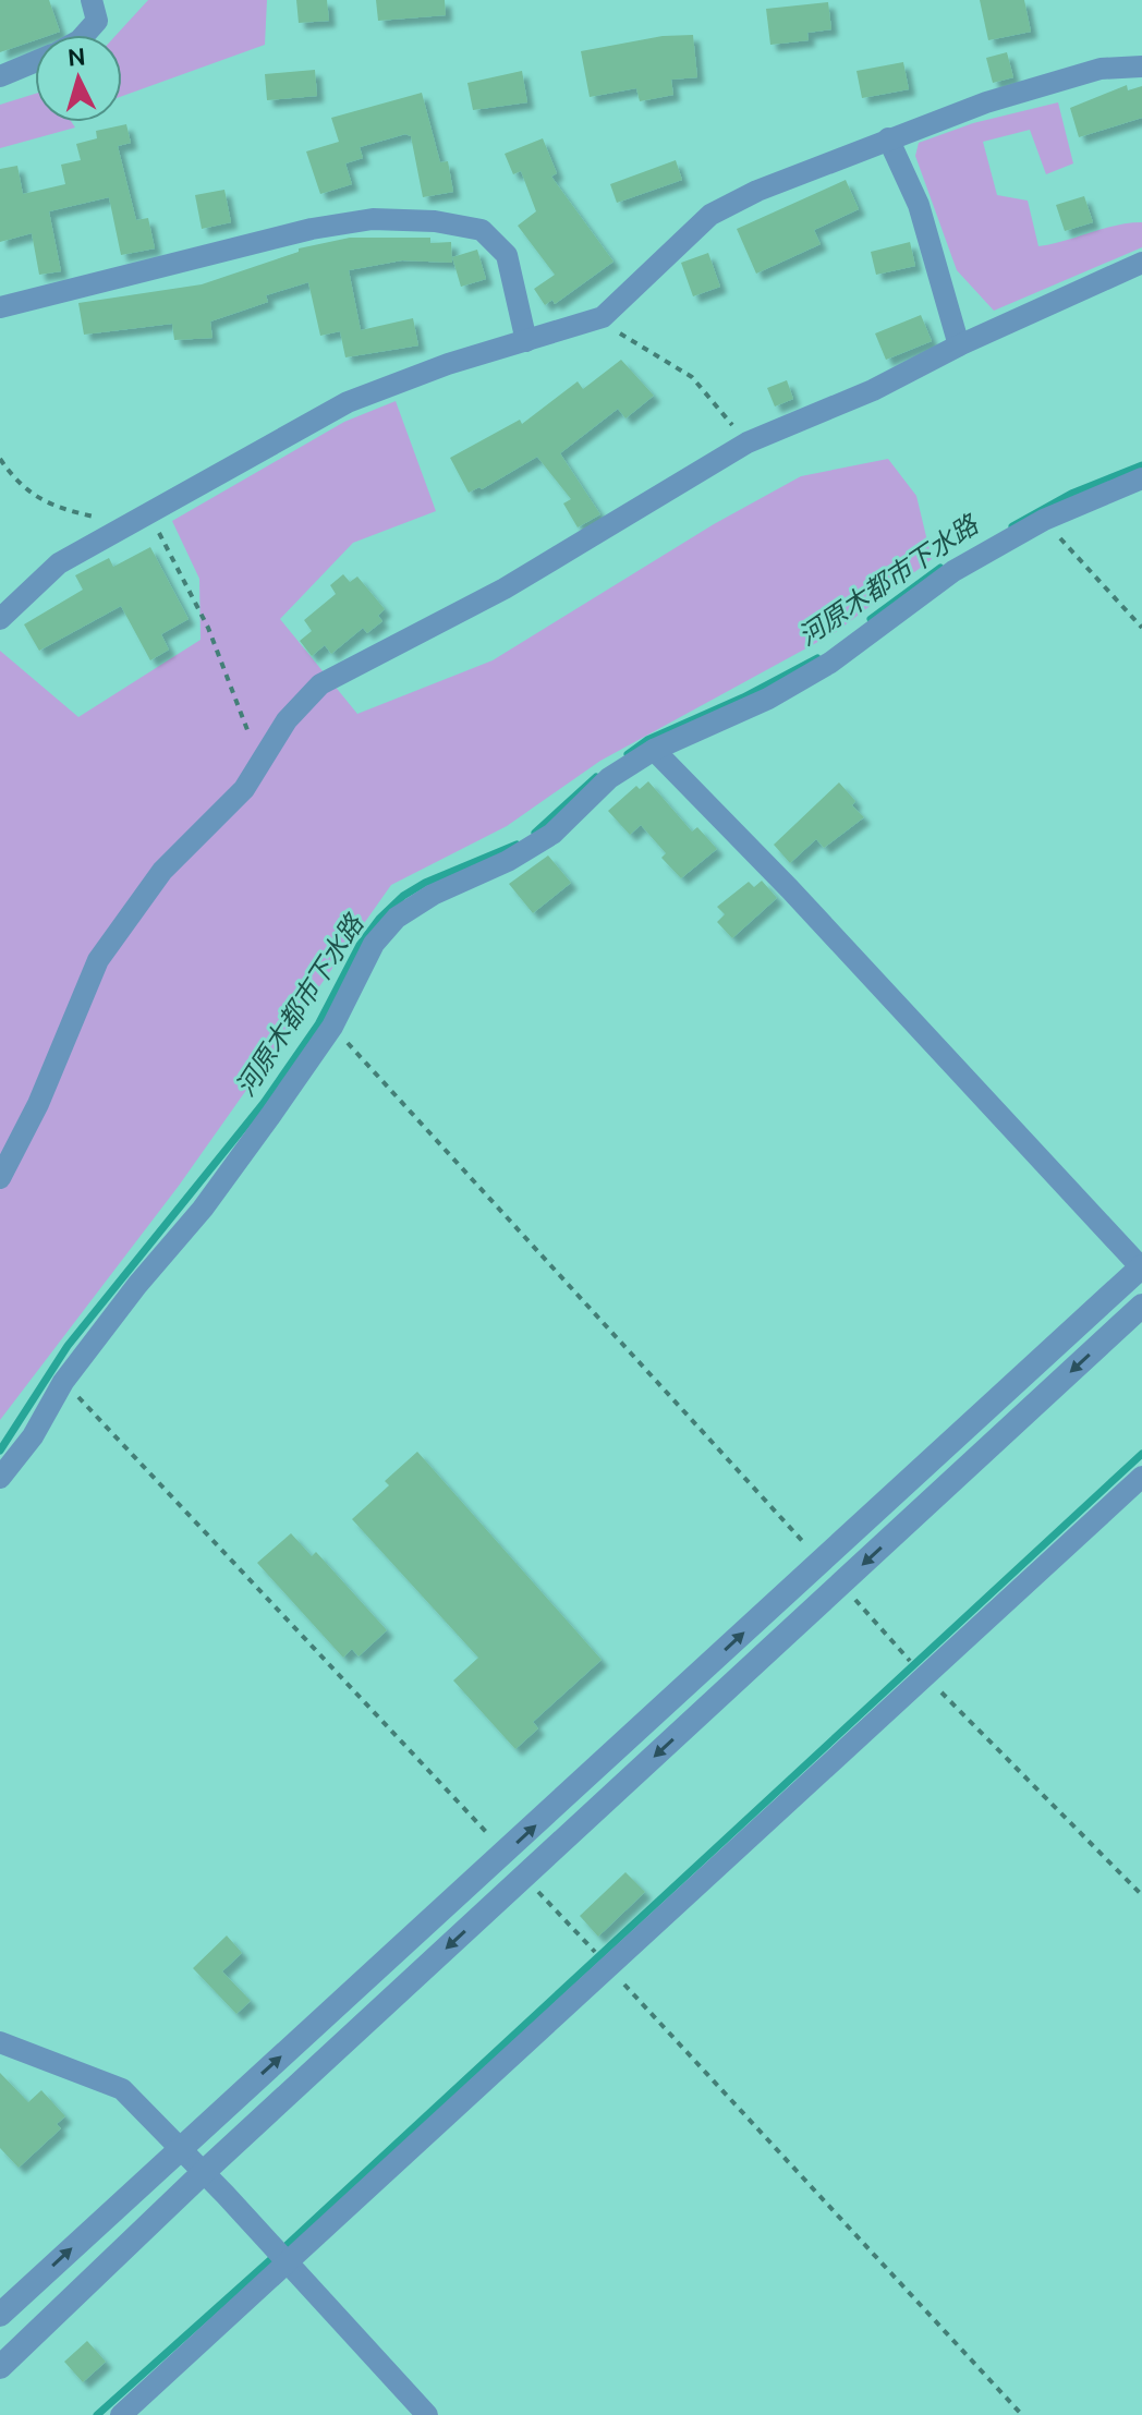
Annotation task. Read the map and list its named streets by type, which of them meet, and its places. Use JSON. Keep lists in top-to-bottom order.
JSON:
{
  "water": ["河原木都市下水路"],
  "north": "top"
}
